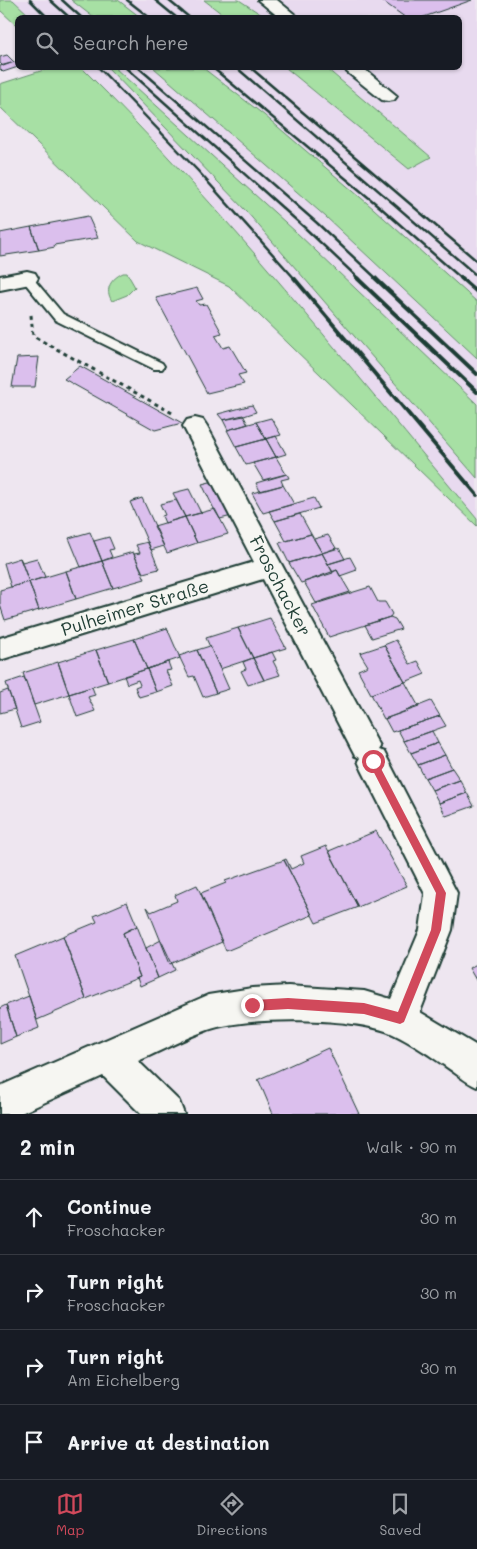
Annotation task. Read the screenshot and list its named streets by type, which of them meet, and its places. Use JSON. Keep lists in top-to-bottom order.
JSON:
{
  "streets": {
    "street": ["Froschacker", "Pulheimer Straße"]
  },
  "crossings": [
    ["Froschacker", "Pulheimer Straße"]
  ],
  "page": {
    "search": "Search here",
    "heading": ["2 min", "Walk · 90 m"],
    "list": [
      ["Continue", "Froschacker", "30 m"],
      ["Turn right", "Froschacker", "30 m"],
      ["Turn right", "Am Eichelberg", "30 m"],
      "Arrive at destination"
    ],
    "nav": ["Map", "Directions", "Saved"]
  }
}
